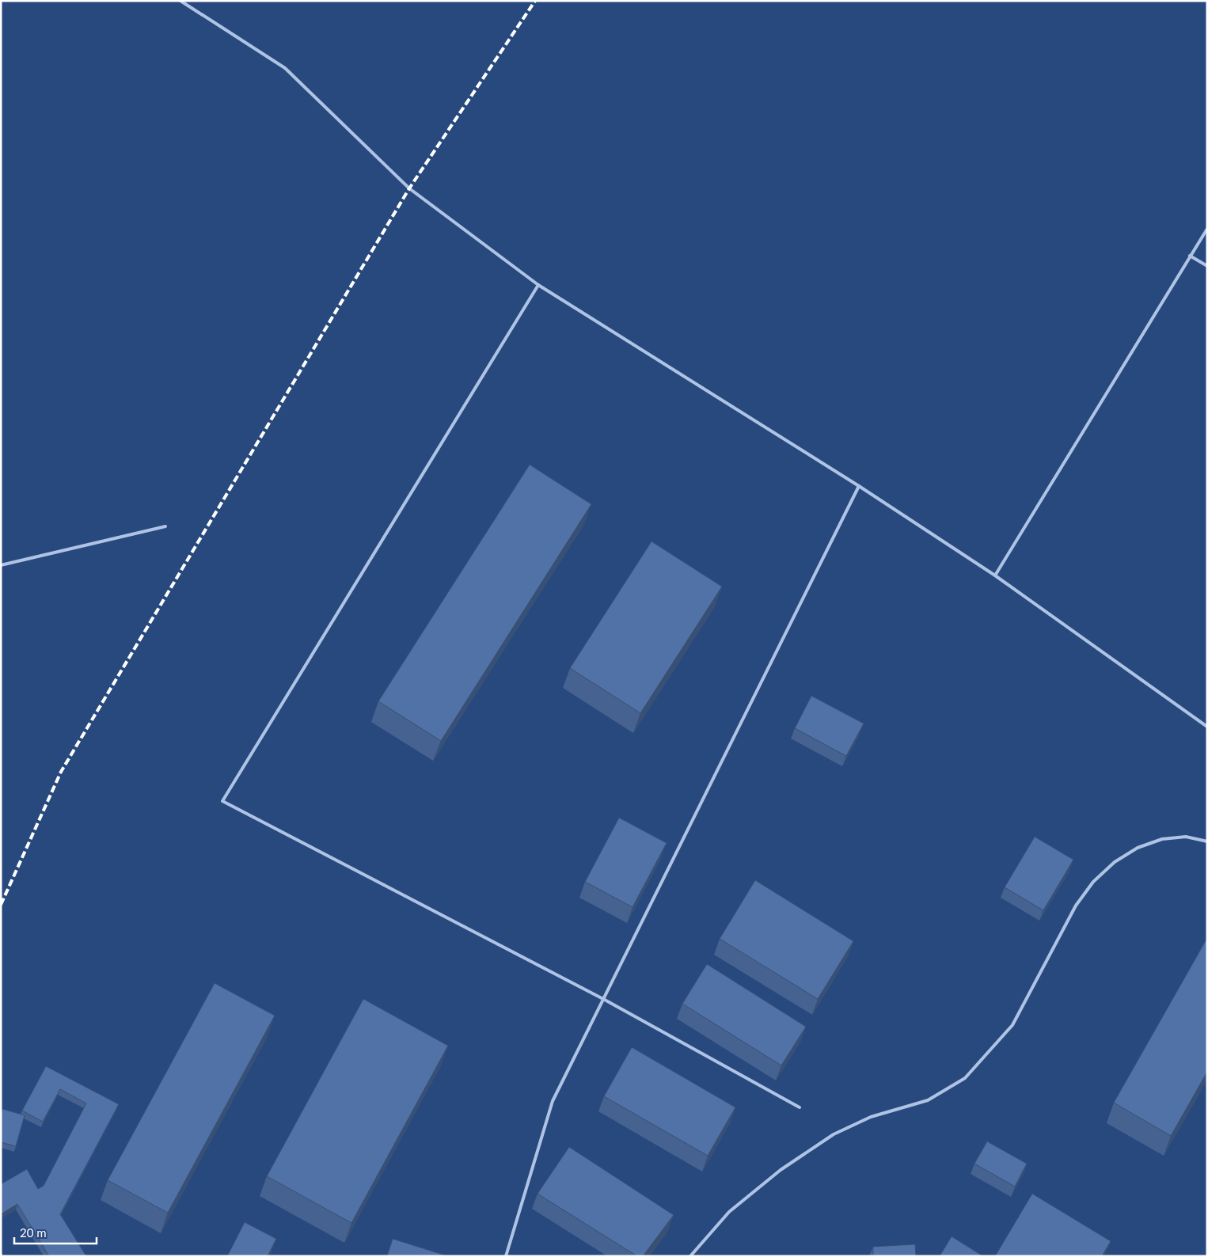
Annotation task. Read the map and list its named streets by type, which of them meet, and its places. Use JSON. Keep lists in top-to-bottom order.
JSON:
{
  "scale_bar": "20 m"
}
